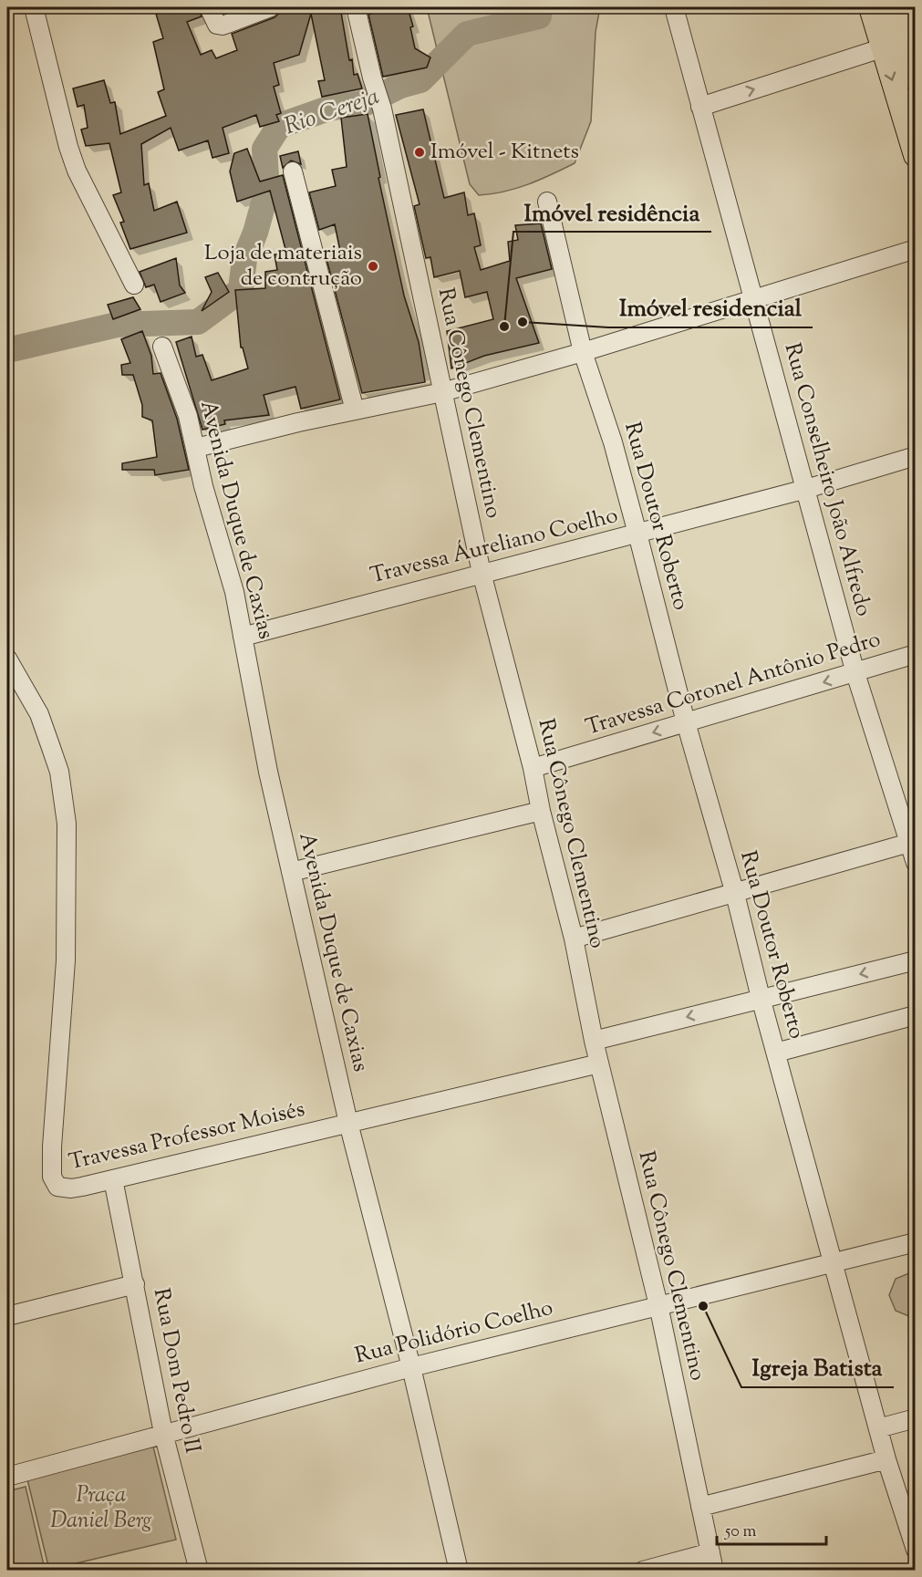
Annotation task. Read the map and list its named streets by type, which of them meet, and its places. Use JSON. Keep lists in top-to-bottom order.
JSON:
{
  "streets": {
    "street": [
      "Rua Cônego Clementino",
      "Rua Conselheiro João Alfredo",
      "Rua Doutor Roberto",
      "Avenida Duque de Caxias",
      "Travessa Áureliano Coelho",
      "Travessa Coronel Antônio Pedro",
      "Travessa Professor Moisés",
      "Rua Polidório Coelho",
      "Rua Dom Pedro II"
    ]
  },
  "crossings": [
    ["Rua Cônego Clementino", "Travessa Áureliano Coelho"],
    ["Rua Cônego Clementino", "Travessa Coronel Antônio Pedro"],
    ["Rua Cônego Clementino", "Travessa Professor Moisés"],
    ["Rua Cônego Clementino", "Rua Polidório Coelho"],
    ["Rua Conselheiro João Alfredo", "Travessa Áureliano Coelho"],
    ["Rua Conselheiro João Alfredo", "Travessa Coronel Antônio Pedro"],
    ["Rua Doutor Roberto", "Travessa Áureliano Coelho"],
    ["Rua Doutor Roberto", "Travessa Coronel Antônio Pedro"],
    ["Rua Doutor Roberto", "Rua Polidório Coelho"],
    ["Avenida Duque de Caxias", "Travessa Áureliano Coelho"],
    ["Avenida Duque de Caxias", "Travessa Professor Moisés"],
    ["Avenida Duque de Caxias", "Rua Polidório Coelho"],
    ["Travessa Professor Moisés", "Rua Dom Pedro II"],
    ["Rua Polidório Coelho", "Rua Dom Pedro II"]
  ],
  "one_way": ["Travessa Coronel Antônio Pedro"],
  "water": ["Rio Cereja"],
  "parks": ["Praça Daniel Berg"],
  "places": [
    "Imóvel - Kitnets",
    "Loja de materiais de contrução",
    "Imóvel residencial",
    "Imóvel residência",
    "Igreja Batista"
  ],
  "scale_bar": "50 m"
}
